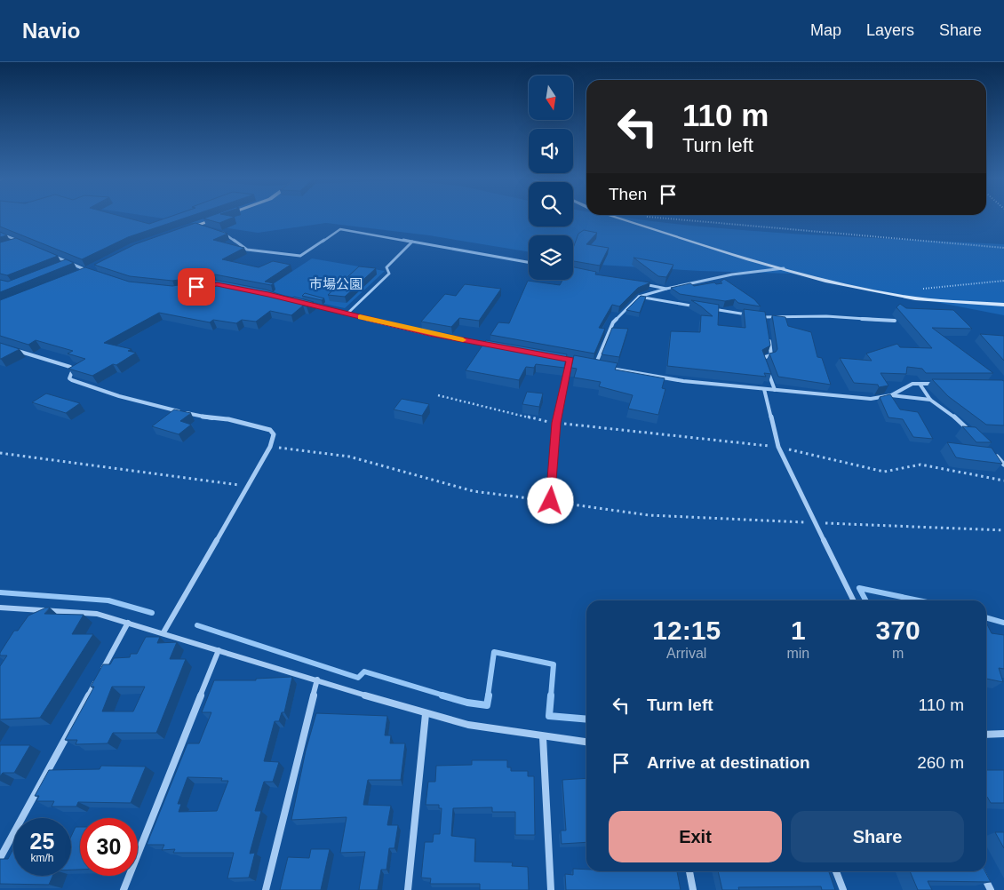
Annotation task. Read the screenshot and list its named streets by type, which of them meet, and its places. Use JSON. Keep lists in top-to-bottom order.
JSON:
{
  "parks": ["市場公園"],
  "north": "bottom",
  "page": {
    "header": "Navio",
    "nav": ["Map", "Layers", "Share"],
    "turn": ["110 m", "Turn left"],
    "then": "Then",
    "eta": [
      "12:15",
      "Arrival",
      "1",
      "min",
      "370",
      "m"
    ],
    "list": [
      {
        "name": "Turn left",
        "value": "110 m"
      },
      {
        "name": "Arrive at destination",
        "value": "260 m"
      }
    ],
    "buttons": ["Exit", "Share"],
    "speed": "25 km/h",
    "limit": "30"
  }
}
